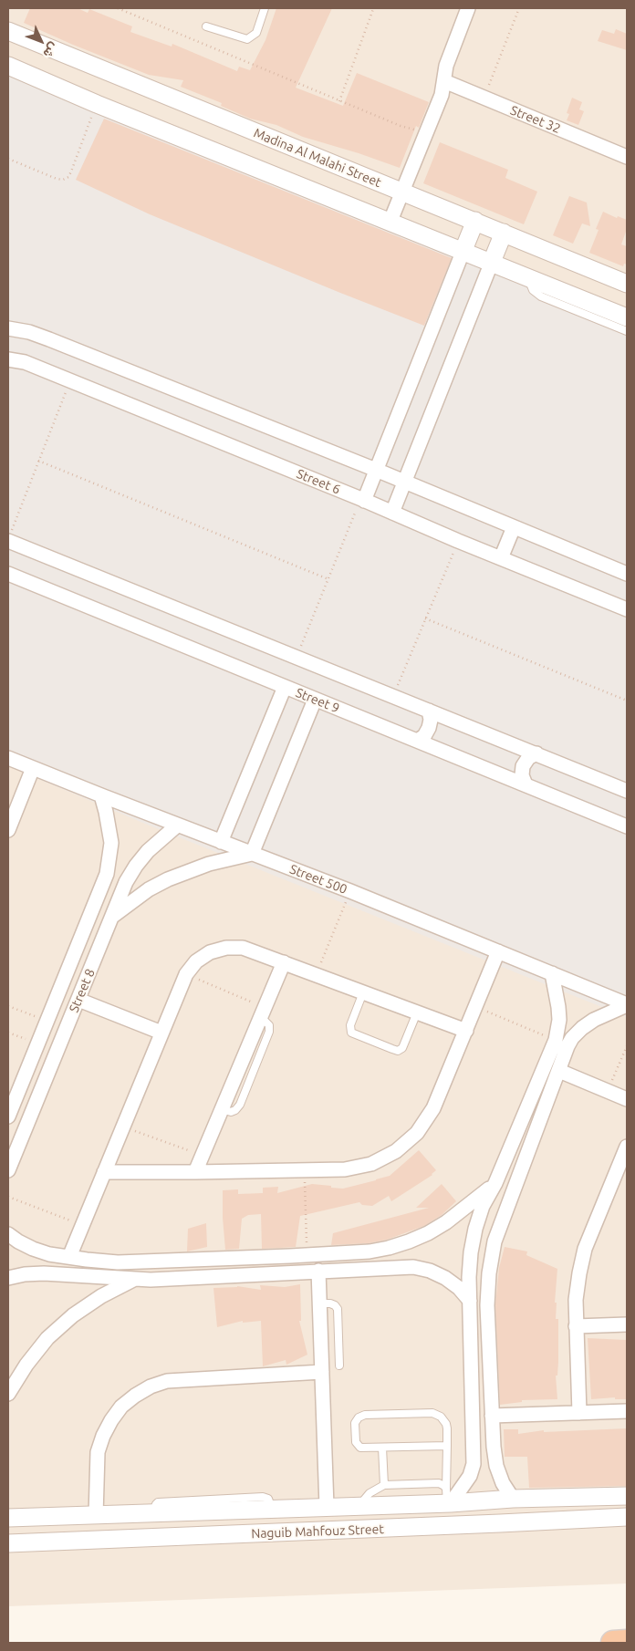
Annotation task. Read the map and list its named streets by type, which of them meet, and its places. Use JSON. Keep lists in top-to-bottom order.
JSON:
{
  "streets": {
    "street": [
      "Street 32",
      "Madina Al Malahi Street",
      "Street 6",
      "Street 9",
      "Street 500",
      "Street 8",
      "Naguib Mahfouz Street"
    ]
  },
  "crossings": [
    ["Street 500", "Street 8"]
  ],
  "north": "bottom right"
}
